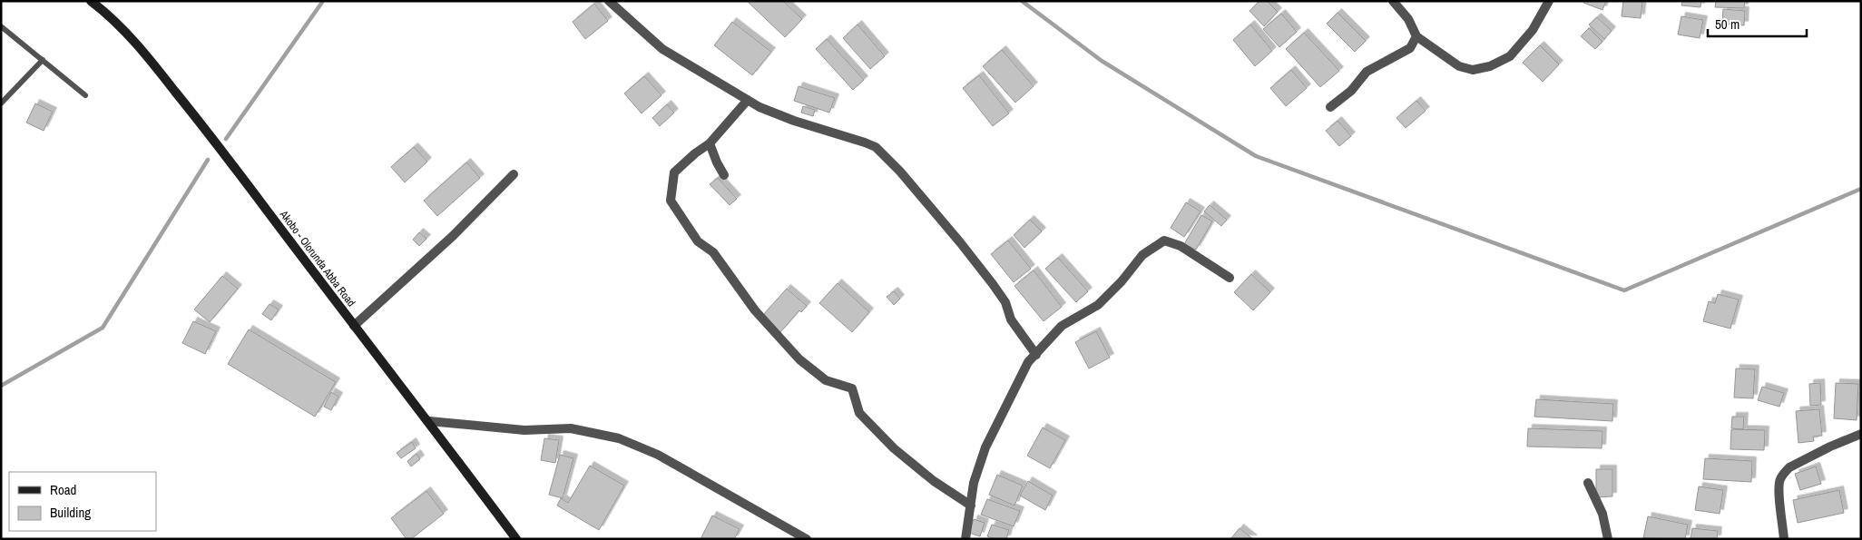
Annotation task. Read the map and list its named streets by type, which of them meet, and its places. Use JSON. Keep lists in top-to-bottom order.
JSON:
{
  "streets": {
    "main road": ["Akobo - Olorunda Abba Road"]
  },
  "legend": ["Road", "Building"],
  "scale_bar": "50 m"
}
